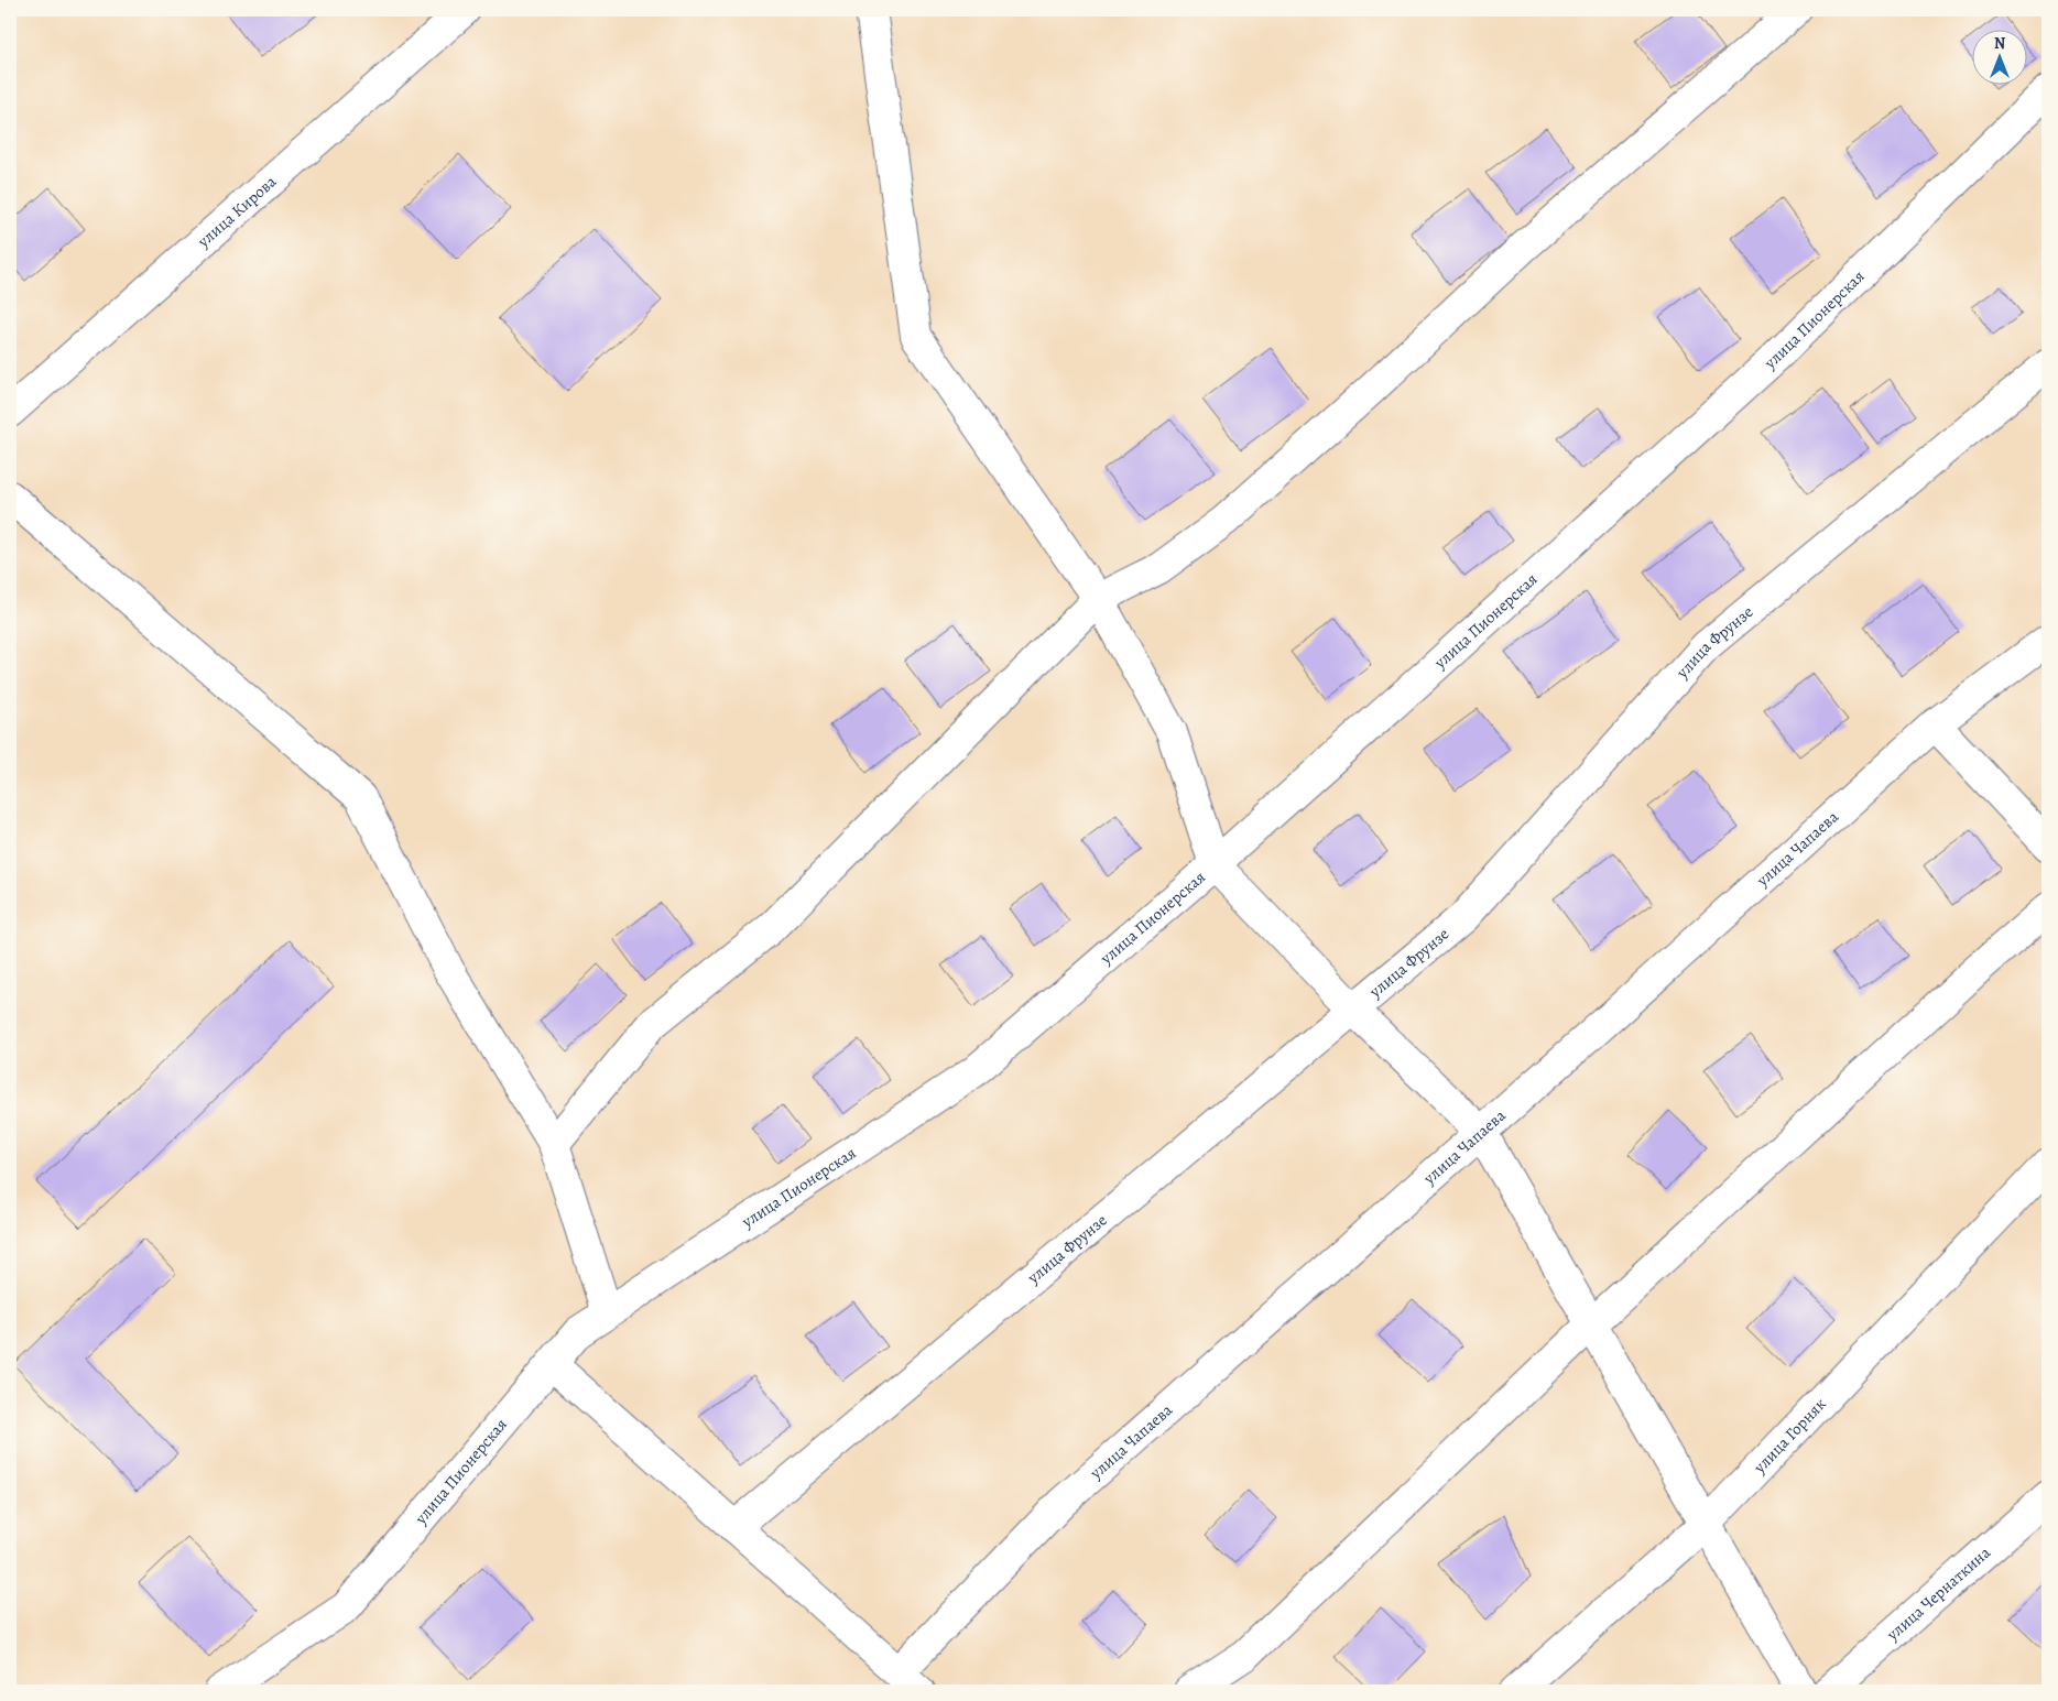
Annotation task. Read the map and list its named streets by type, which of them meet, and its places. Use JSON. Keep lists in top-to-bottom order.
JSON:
{
  "streets": {
    "street": [
      "улица Кирова",
      "улица Пионерская",
      "улица Фрунзе",
      "улица Чапаева",
      "улица Горняк",
      "улица Чернаткина"
    ]
  },
  "north": "top"
}
